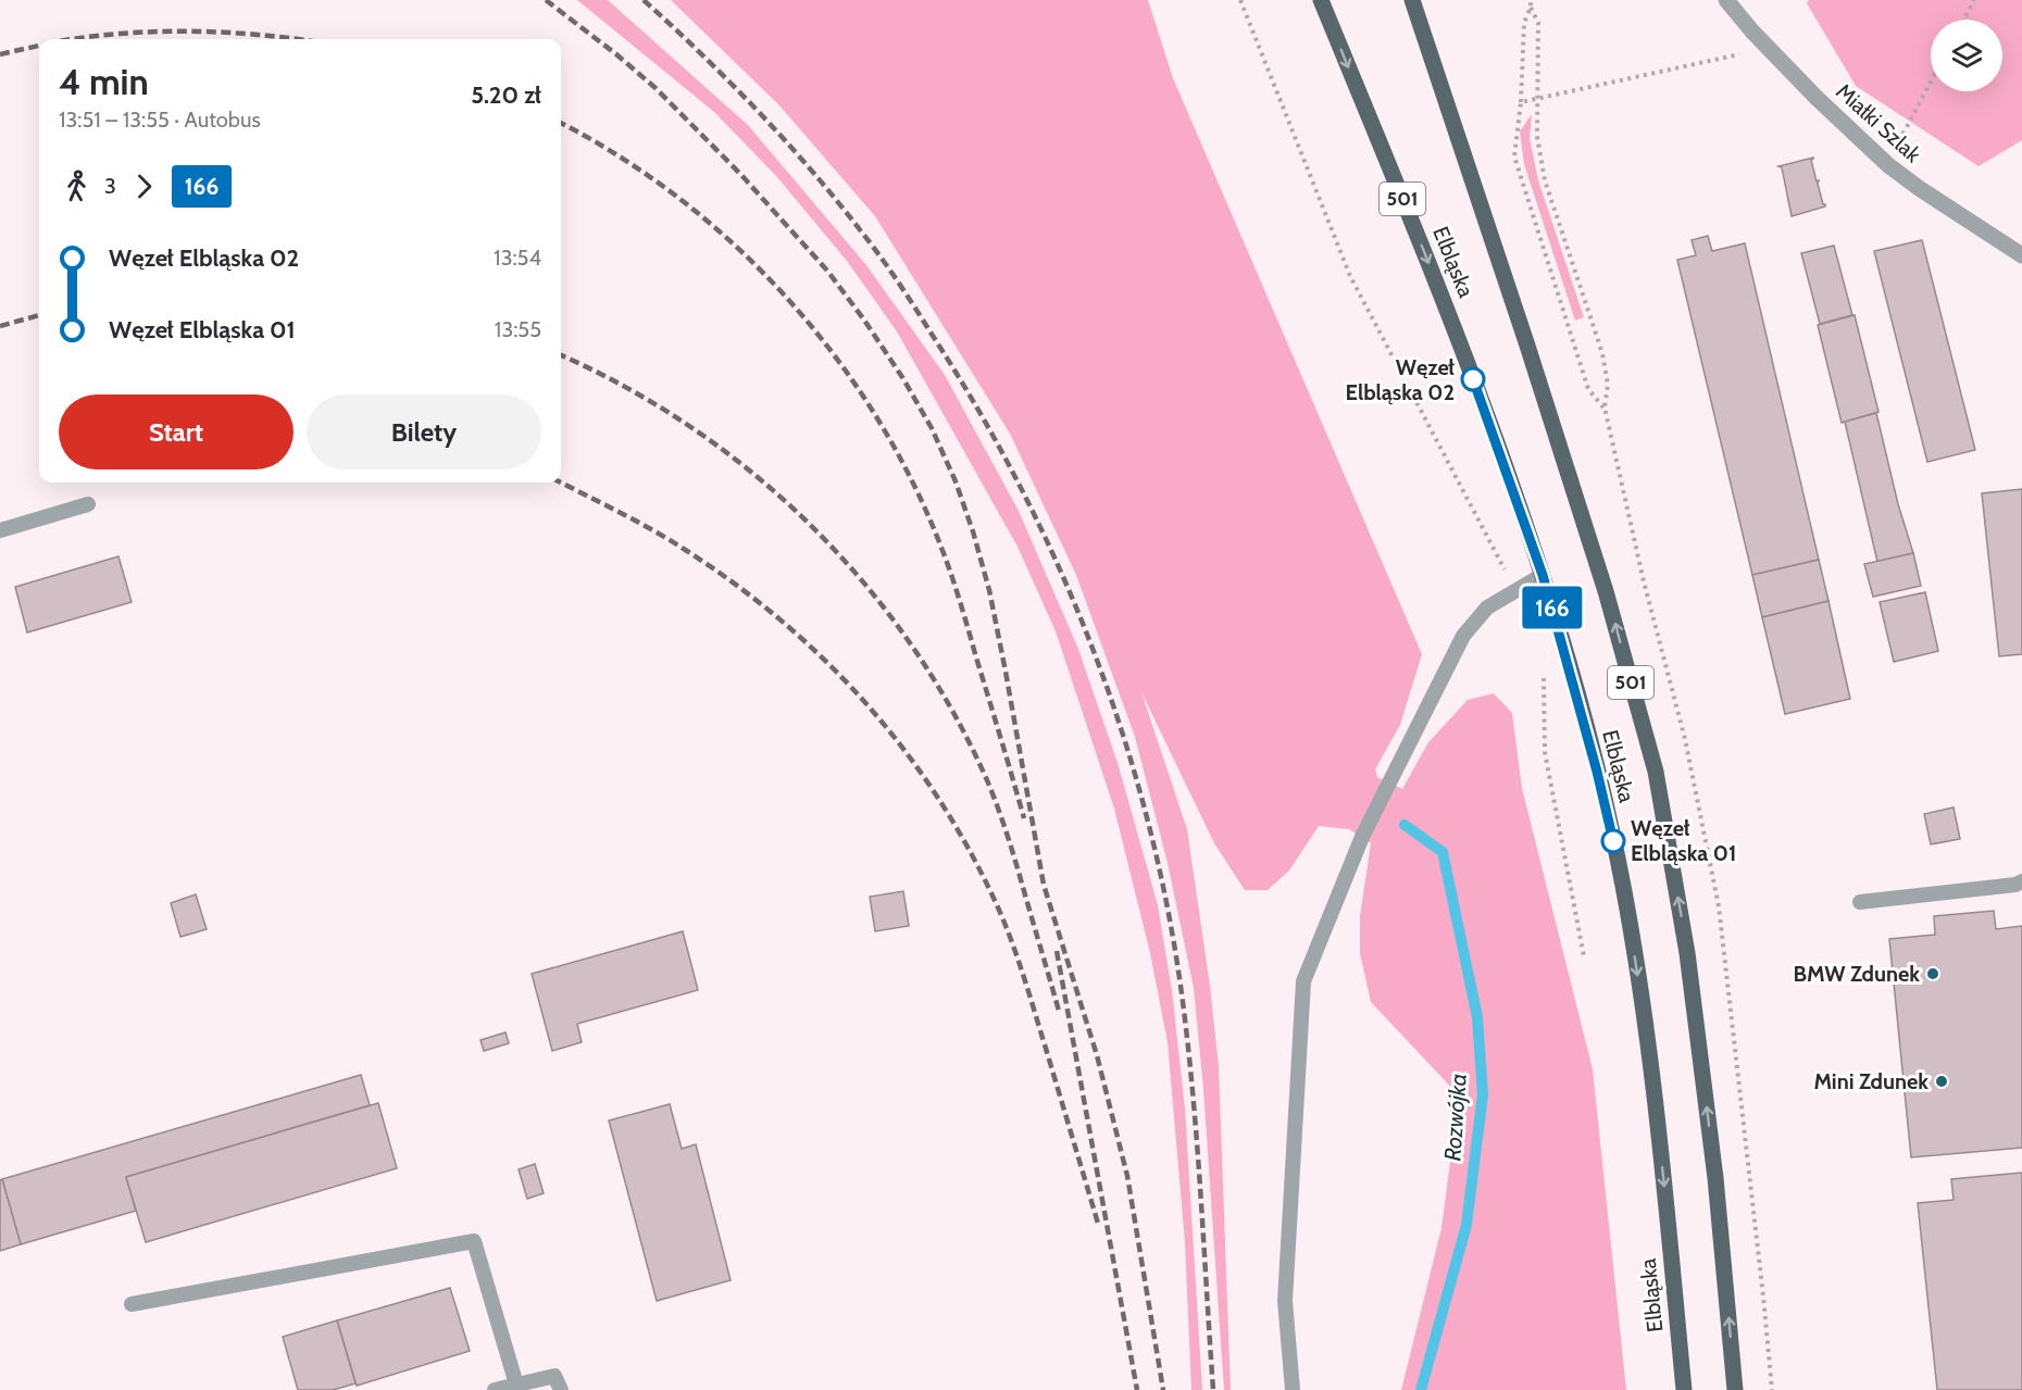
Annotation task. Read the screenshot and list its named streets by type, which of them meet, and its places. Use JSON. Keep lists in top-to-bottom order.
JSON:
{
  "streets": {
    "main road": ["501", "Elbląska"],
    "street": ["Miałki Szlak"]
  },
  "water": ["Rozwójka"],
  "places": [
    "Węzeł Elbląska 02",
    "Węzeł Elbląska 01",
    "BMW Zdunek",
    "Mini Zdunek"
  ],
  "lines": ["bus line 166"],
  "page": {
    "on_map": "166",
    "heading": ["4 min", "13:51 – 13:55 · Autobus", "5.20 zł"],
    "legs": ["3", "166"],
    "list": [
      {
        "name": "Węzeł Elbląska 02",
        "value": "13:54"
      },
      {
        "name": "Węzeł Elbląska 01",
        "value": "13:55"
      }
    ],
    "buttons": ["Start", "Bilety"]
  }
}
